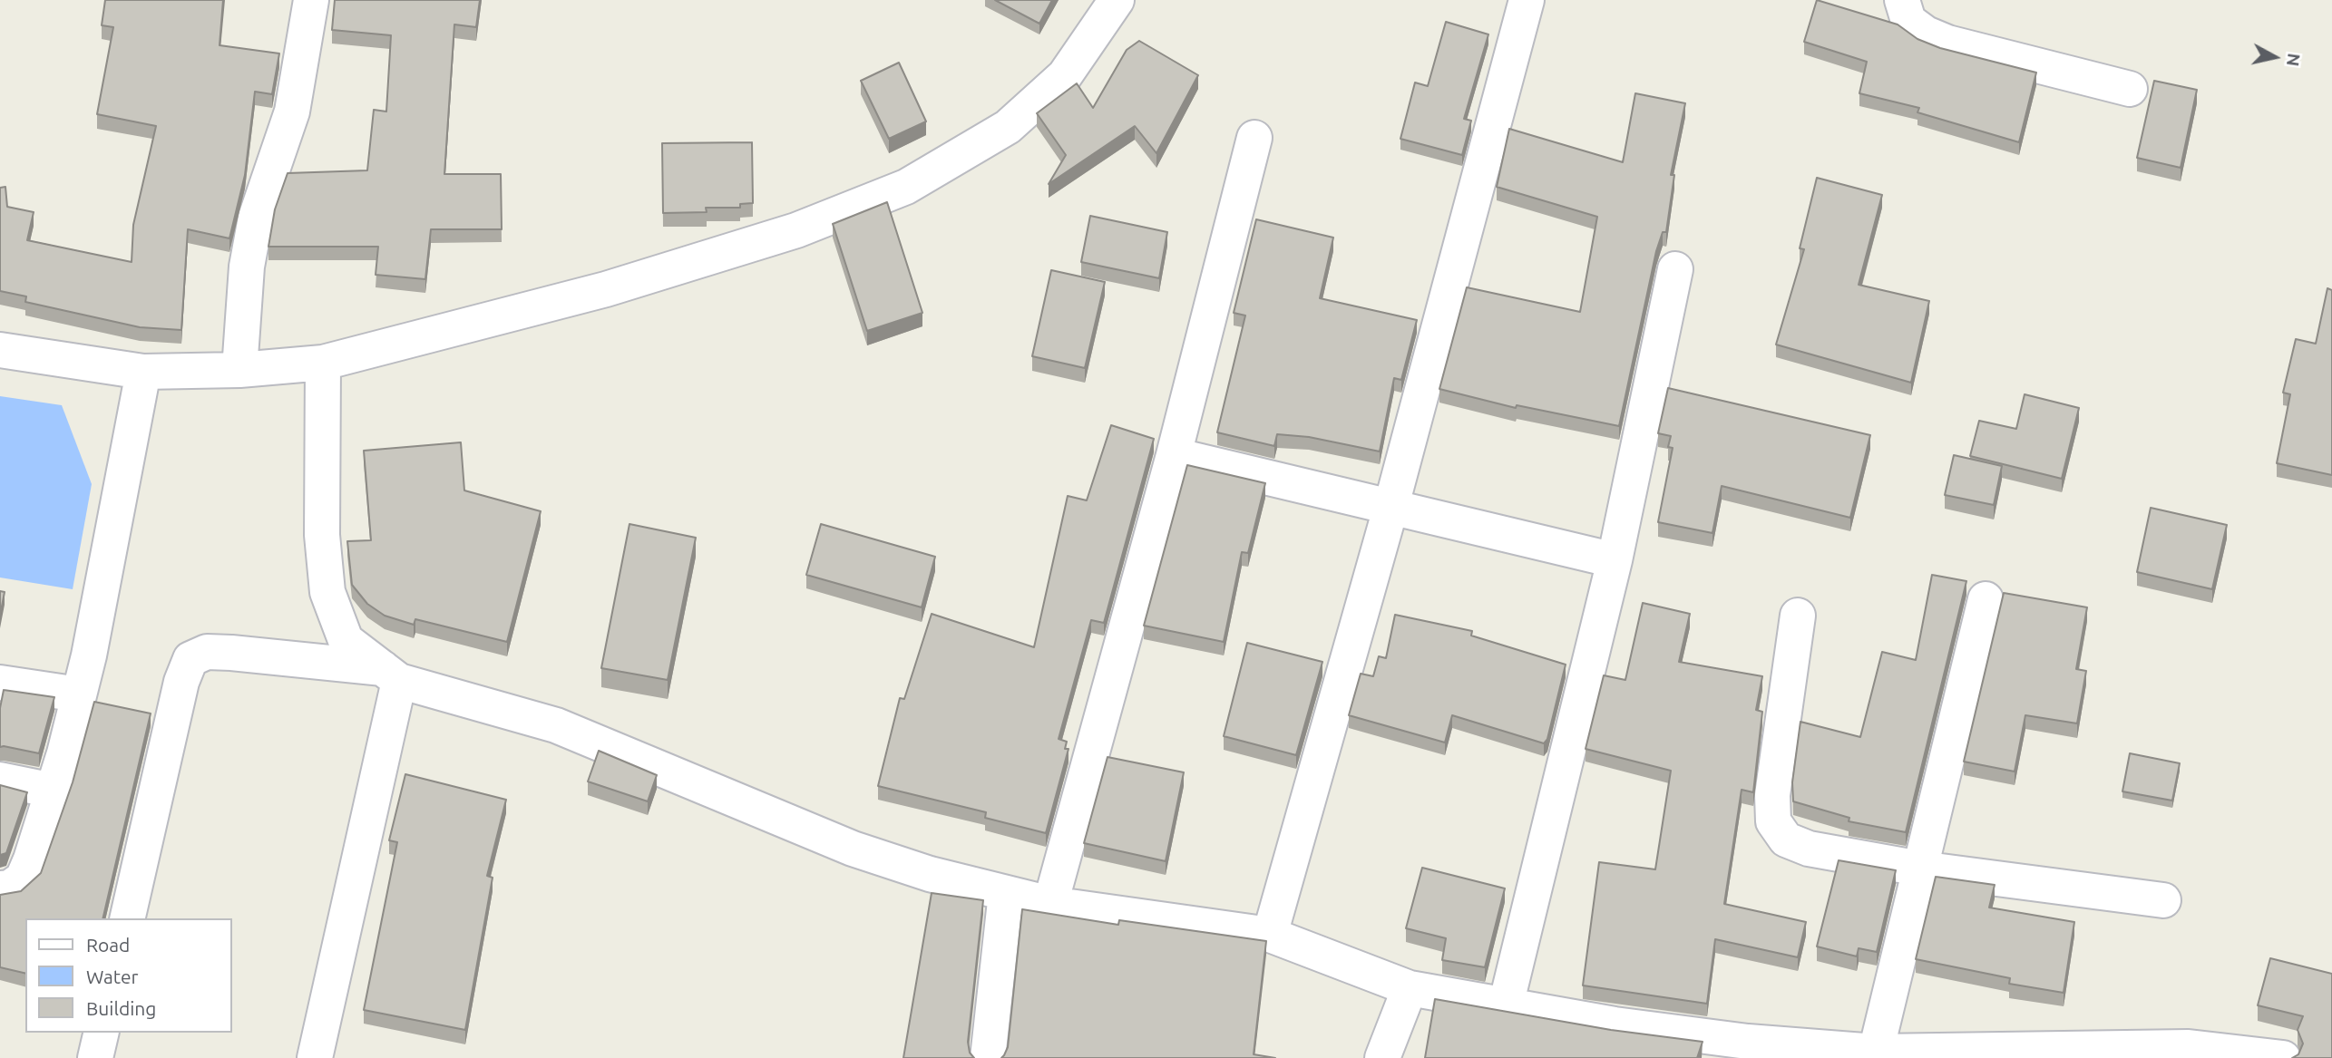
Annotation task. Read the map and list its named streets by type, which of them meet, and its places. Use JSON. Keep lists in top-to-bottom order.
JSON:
{
  "legend": ["Road", "Water", "Building"],
  "north": "right"
}
